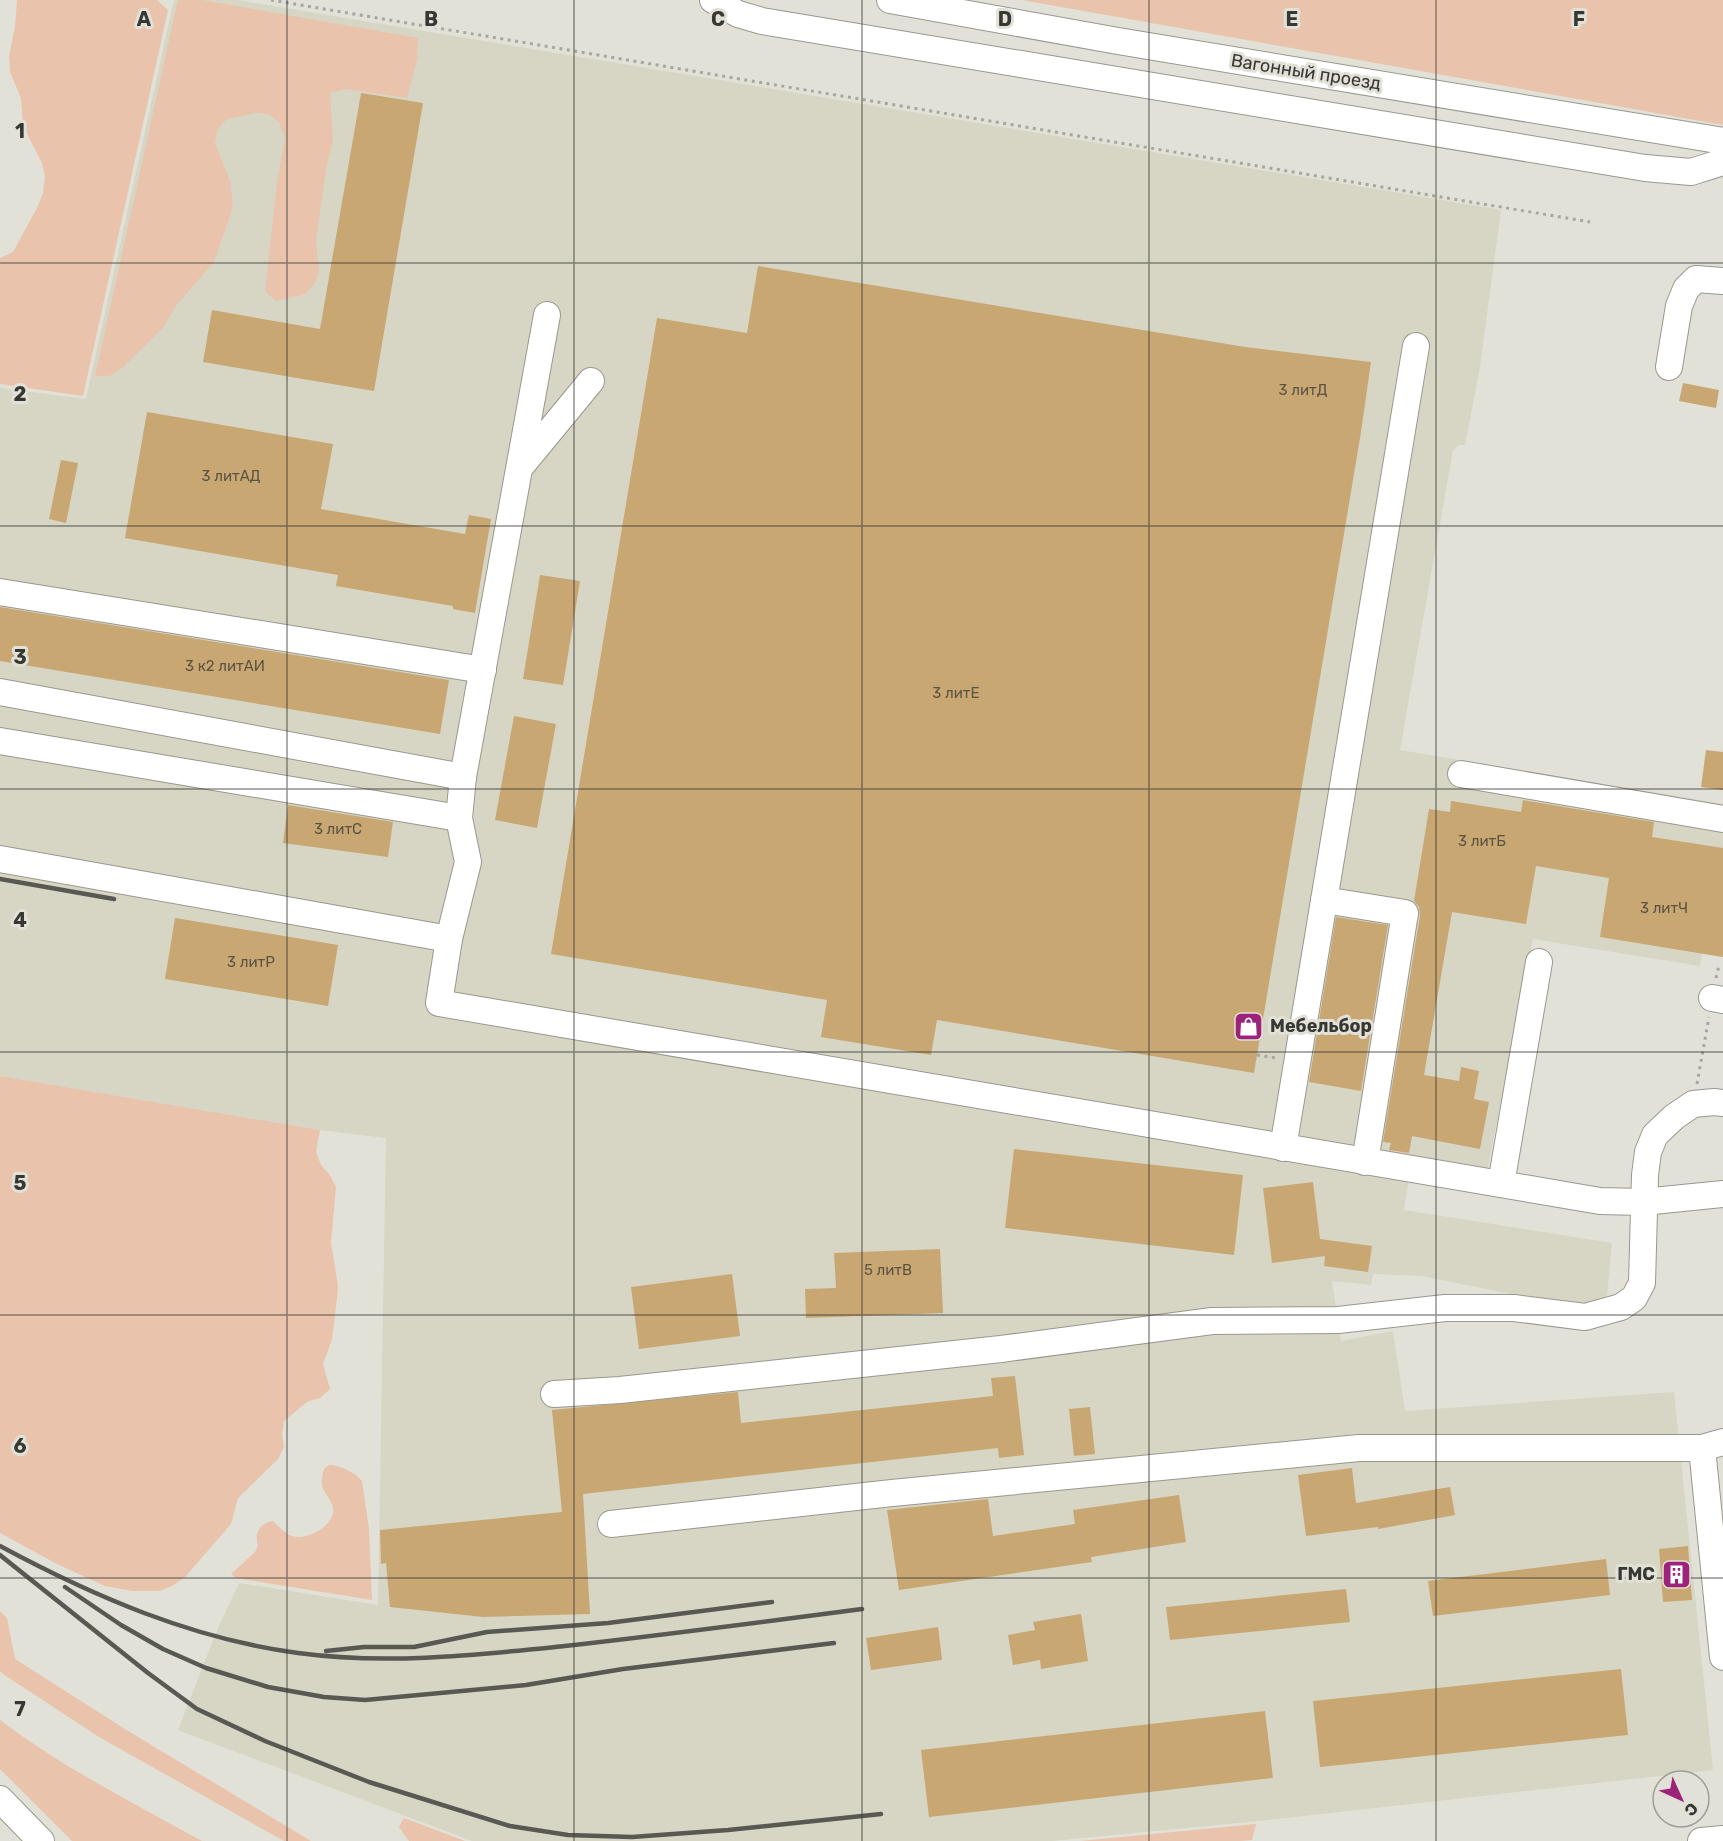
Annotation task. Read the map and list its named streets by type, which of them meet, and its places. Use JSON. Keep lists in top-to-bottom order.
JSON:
{
  "streets": {
    "street": ["Вагонный проезд"]
  },
  "places": {
    "shop": ["Мебельбор"],
    "building": ["ГМС"]
  },
  "house_numbers": [
    "3 литД",
    "3 литАД",
    "3 к2 литАИ",
    "3 литЕ",
    "3 литС",
    "3 литБ",
    "3 литЧ",
    "3 литР",
    "5 литВ"
  ],
  "north": "bottom right",
  "grid": {
    "columns": [
      "A",
      "B",
      "C",
      "D",
      "E",
      "F"
    ],
    "rows": [
      "1",
      "2",
      "3",
      "4",
      "5",
      "6",
      "7"
    ]
  }
}
